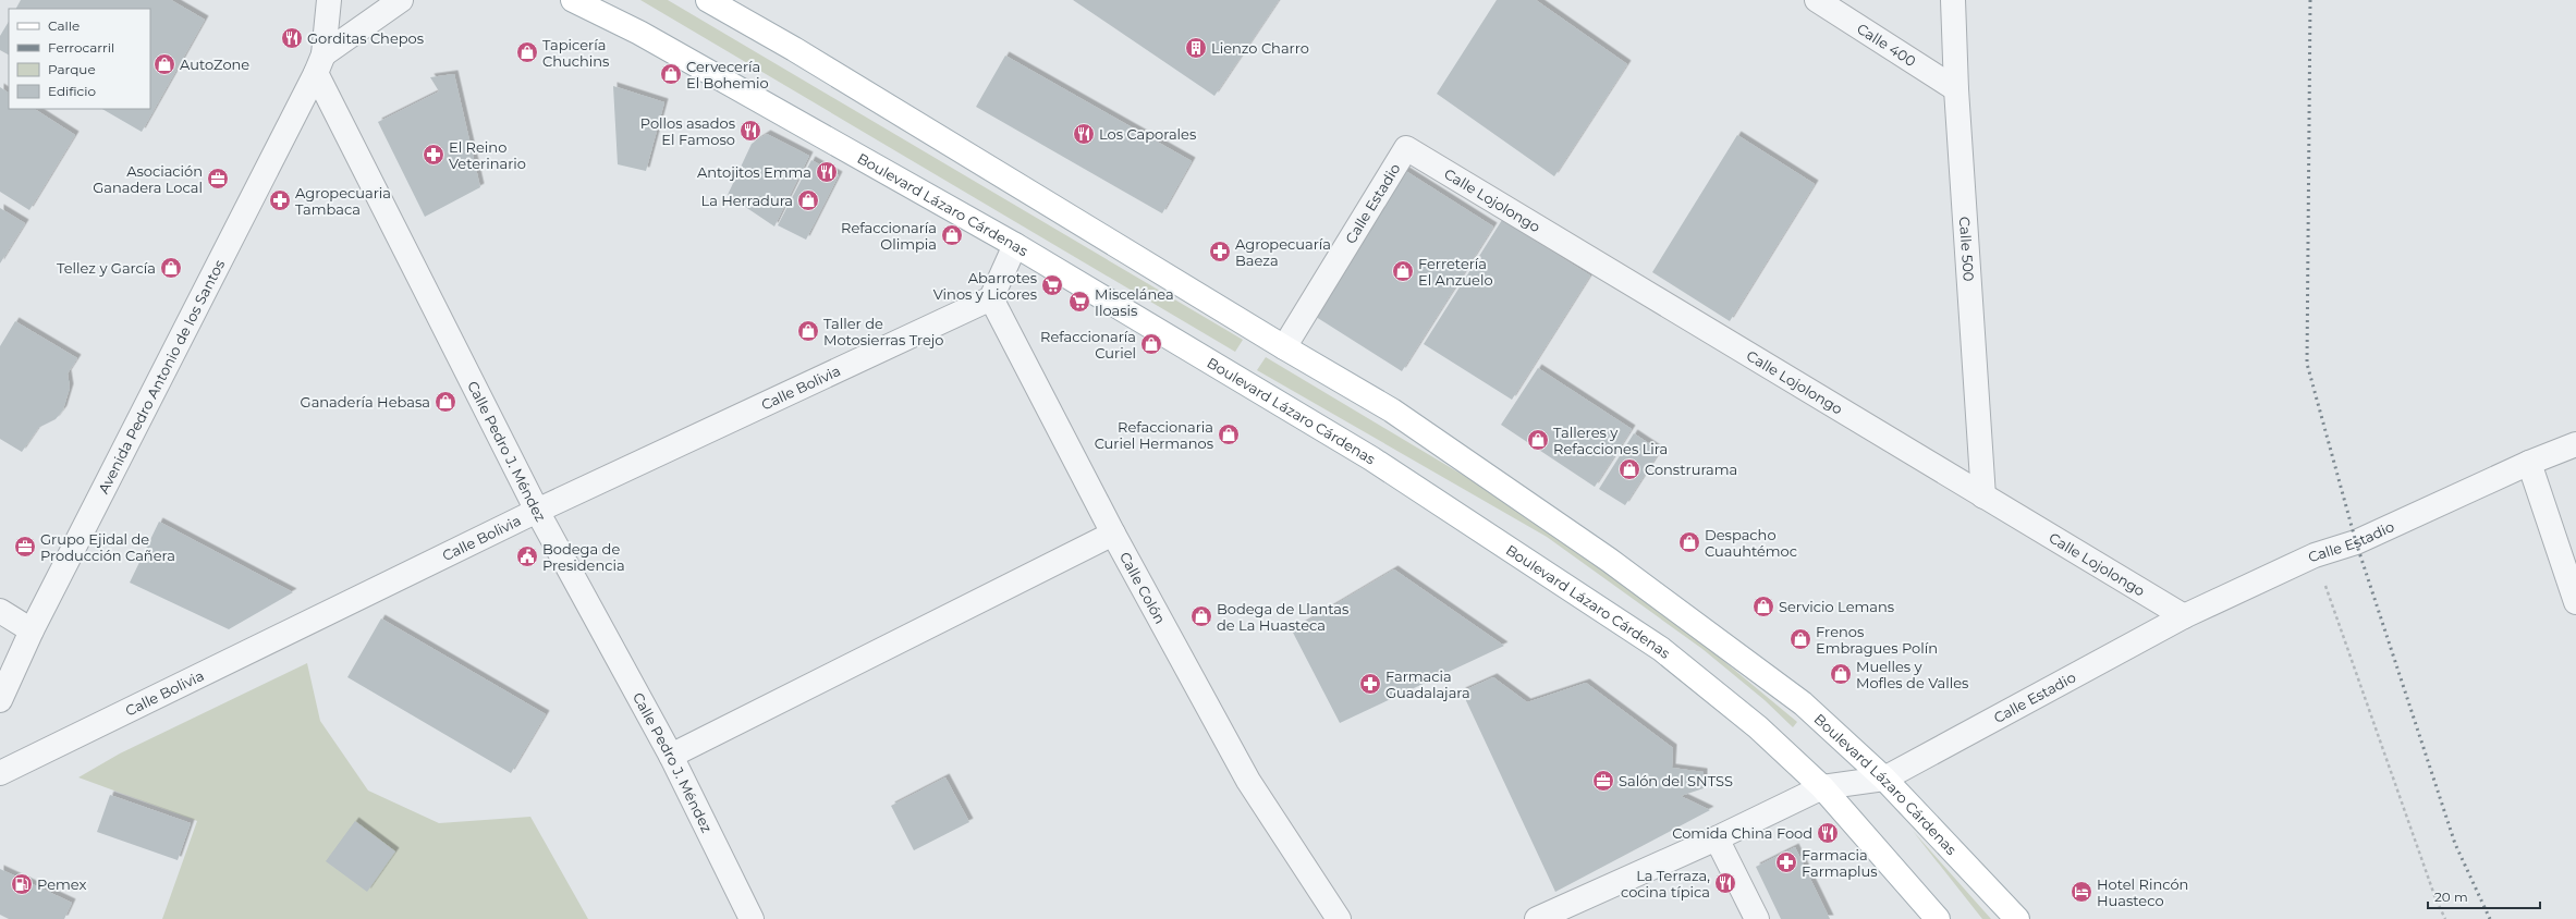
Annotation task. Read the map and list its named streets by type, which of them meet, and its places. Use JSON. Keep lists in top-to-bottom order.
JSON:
{
  "streets": {
    "main road": ["Boulevard Lázaro Cárdenas"],
    "street": [
      "Calle 400",
      "Calle Lojolongo",
      "Calle Estadio",
      "Calle 500",
      "Avenida Pedro Antonio de los Santos",
      "Calle Bolivia",
      "Calle Pedro J. Méndez",
      "Calle Colón"
    ]
  },
  "crossings": [
    ["Calle 400", "Calle 500"],
    ["Calle Lojolongo", "Calle Estadio"],
    ["Calle Lojolongo", "Calle 500"],
    ["Calle Estadio", "Boulevard Lázaro Cárdenas"],
    ["Avenida Pedro Antonio de los Santos", "Calle Pedro J. Méndez"],
    ["Calle Bolivia", "Calle Pedro J. Méndez"],
    ["Calle Bolivia", "Calle Colón"]
  ],
  "places": {
    "restaurant": [
      "Gorditas Chepos",
      "Pollos asados El Famoso",
      "Los Caporales",
      "Antojitos Emma",
      "Comida China Food",
      "La Terraza, cocina típica"
    ],
    "building": ["Lienzo Charro"],
    "shop": [
      "Tapicería Chuchins",
      "AutoZone",
      "Cervecería El Bohemio",
      "La Herradura",
      "Refaccionaría Olimpia",
      "Tellez y García",
      "Ferretería El Anzuelo",
      "Taller de Motosierras Trejo",
      "Refaccionaría Curiel",
      "Ganadería Hebasa",
      "Refaccionaria Curiel Hermanos",
      "Talleres y Refacciones Lira",
      "Construrama",
      "Despacho Cuauhtémoc",
      "Servicio Lemans",
      "Bodega de Llantas de La Huasteca",
      "Frenos Embragues Polín",
      "Muelles y Mofles de Valles"
    ],
    "pharmacy": [
      "El Reino Veterinario",
      "Agropecuaria Tambaca",
      "Agropecuaría Baeza",
      "Farmacia Guadalajara",
      "Farmacia Farmaplus"
    ],
    "office": ["Asociación Ganadera Local", "Grupo Ejidal de Producción Cañera", "Salón del SNTSS"],
    "supermarket": ["Abarrotes Vinos y Licores", "Miscelánea Iloasis"],
    "public building": ["Bodega de Presidencia"],
    "fuel station": ["Pemex"],
    "hotel": ["Hotel Rincón Huasteco"]
  },
  "legend": [
    "Calle",
    "Ferrocarril",
    "Parque",
    "Edificio"
  ],
  "scale_bar": "20 m"
}
